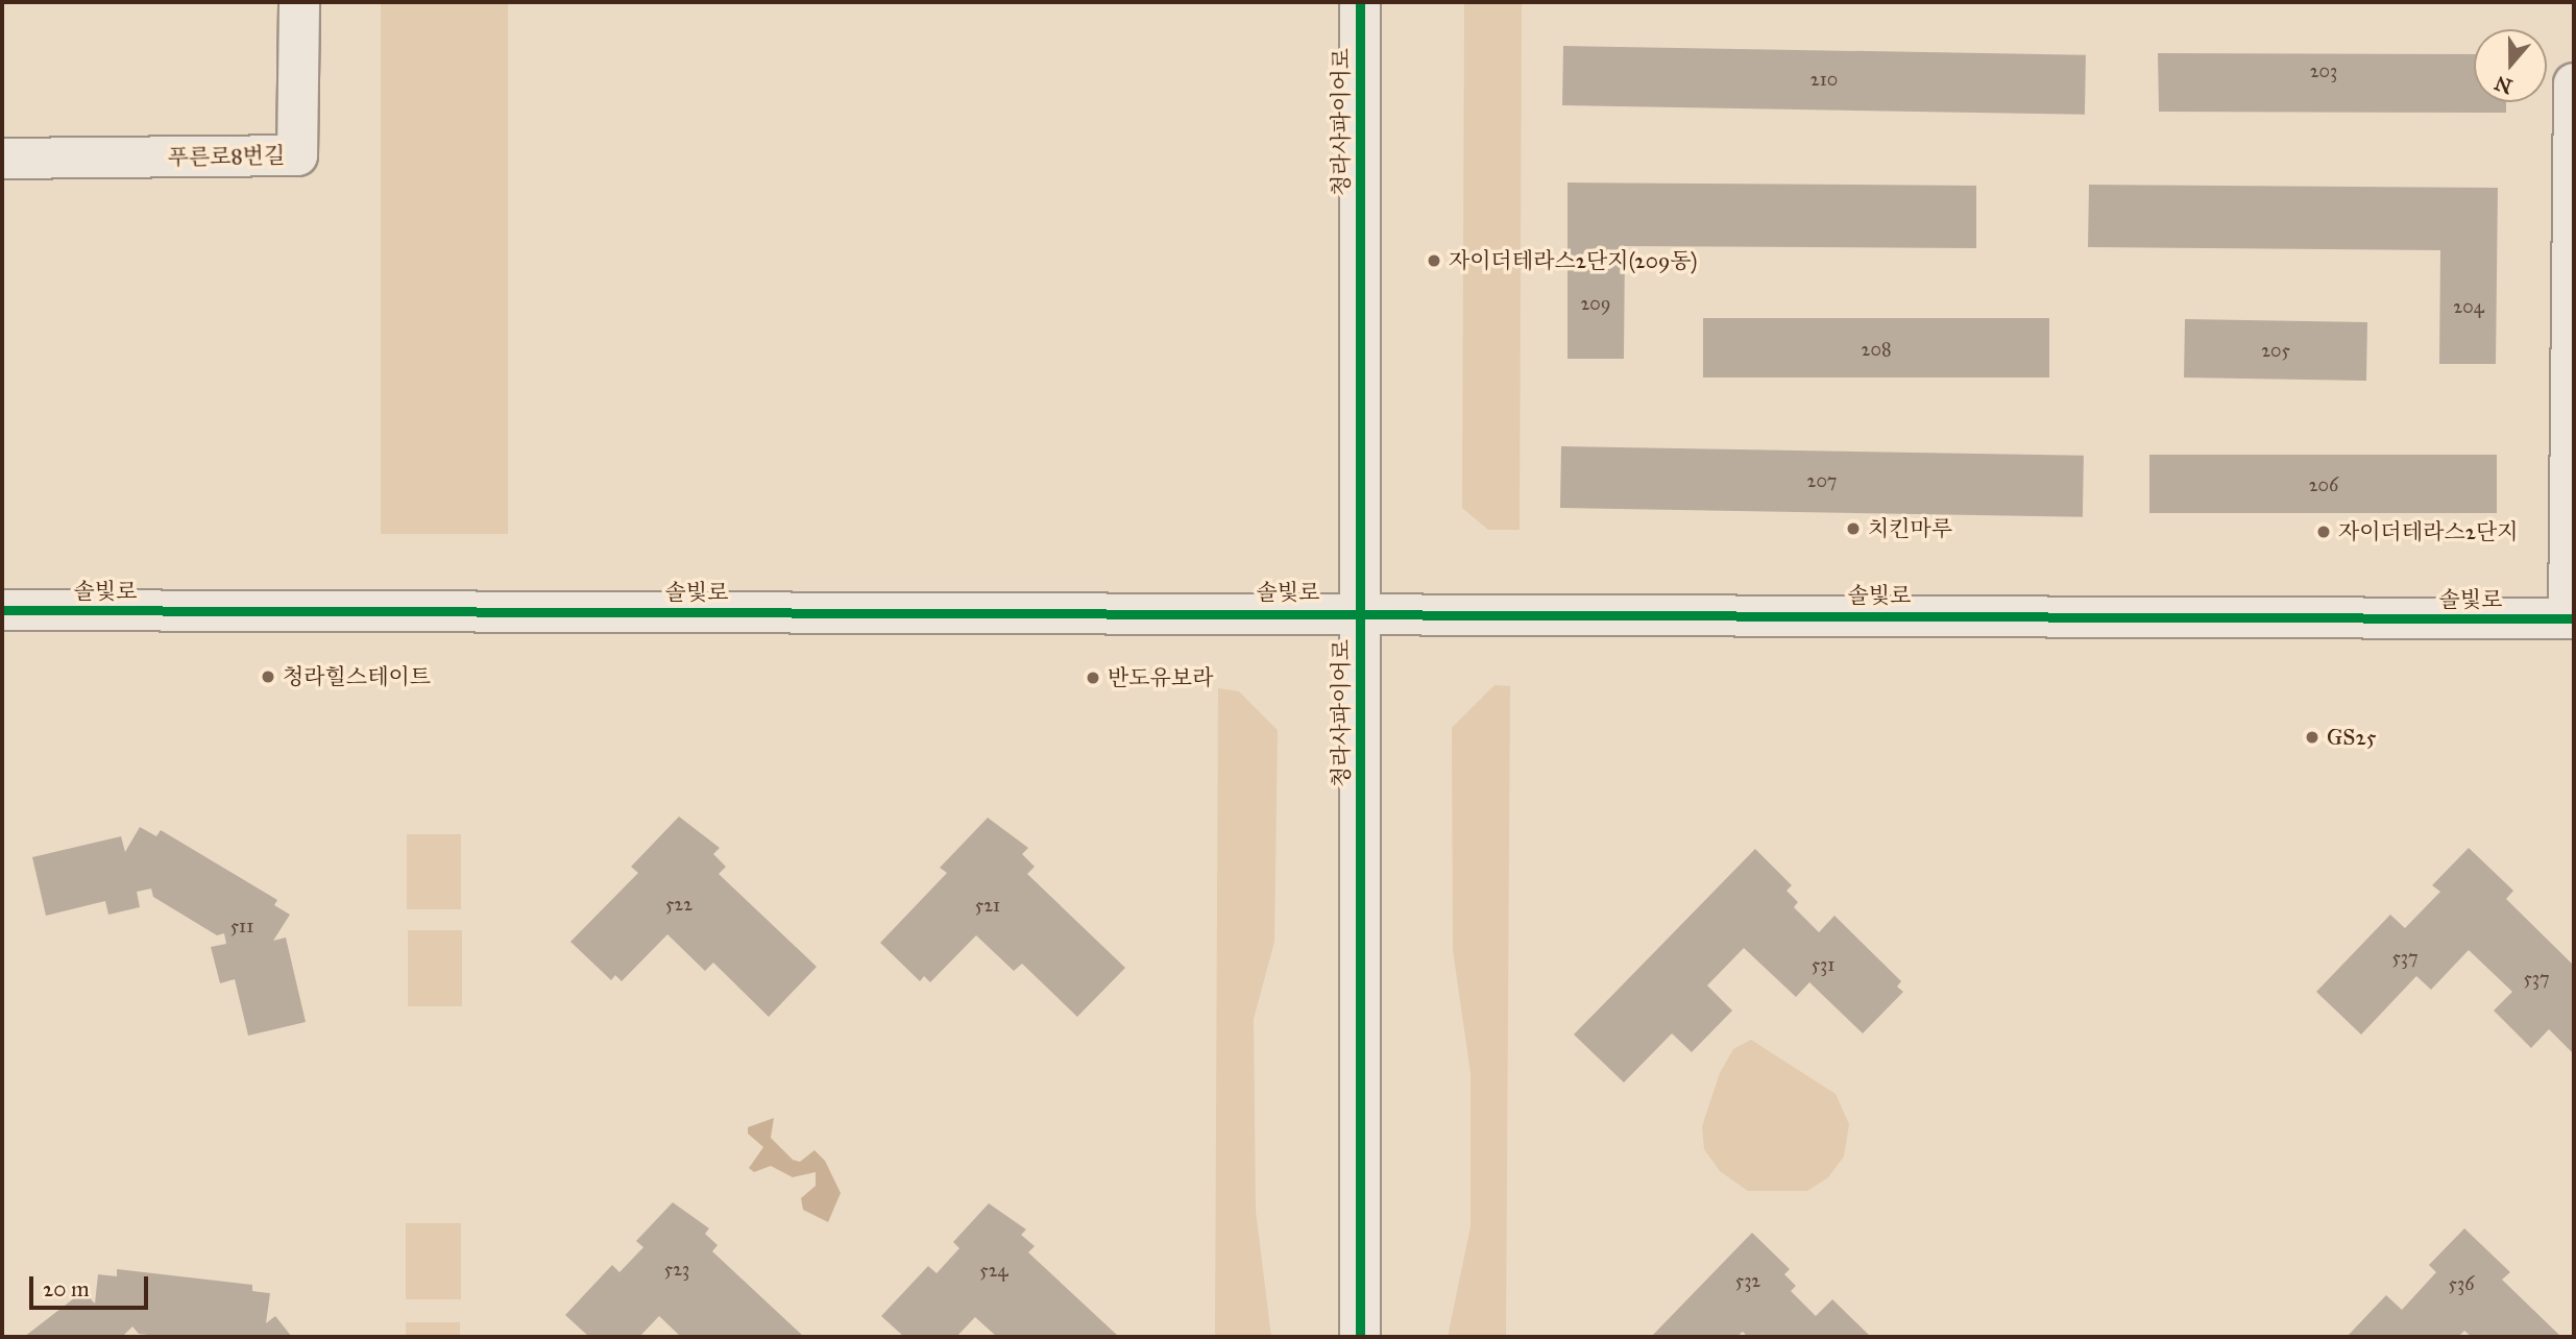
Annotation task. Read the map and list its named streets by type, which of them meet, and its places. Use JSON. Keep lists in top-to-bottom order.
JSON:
{
  "streets": {
    "street": ["청라사파이어로", "푸른로8번길", "솔빛로"]
  },
  "crossings": [
    ["청라사파이어로", "솔빛로"]
  ],
  "places": [
    "자이더테라스2단지(209동)",
    "치킨마루",
    "자이더테라스2단지",
    "청라힐스테이트",
    "반도유보라",
    "GS25"
  ],
  "house_numbers": [
    "203",
    "210",
    "209",
    "204",
    "208",
    "205",
    "207",
    "206",
    "522",
    "521",
    "511",
    "537",
    "531",
    "537",
    "523",
    "524",
    "532",
    "536"
  ],
  "scale_bar": "20 m",
  "north": "bottom"
}
